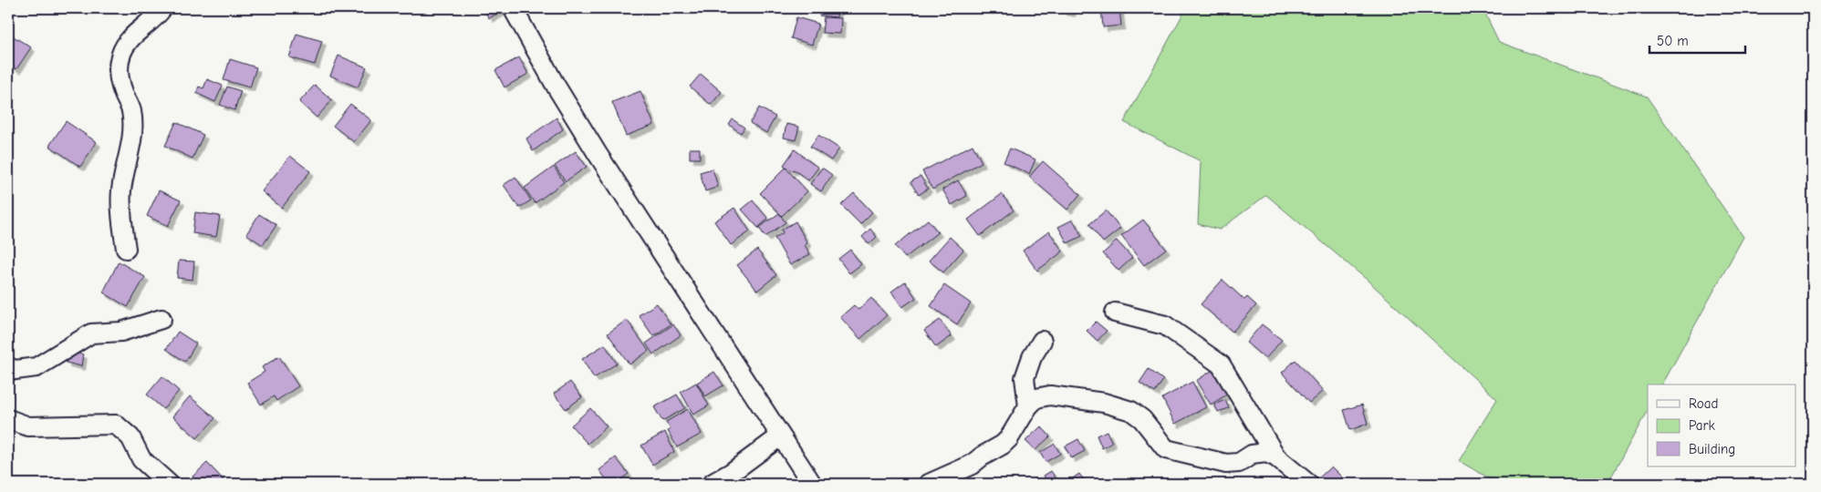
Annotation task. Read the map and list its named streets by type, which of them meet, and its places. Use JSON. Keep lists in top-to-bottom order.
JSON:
{
  "legend": ["Road", "Park", "Building"],
  "scale_bar": "50 m"
}
